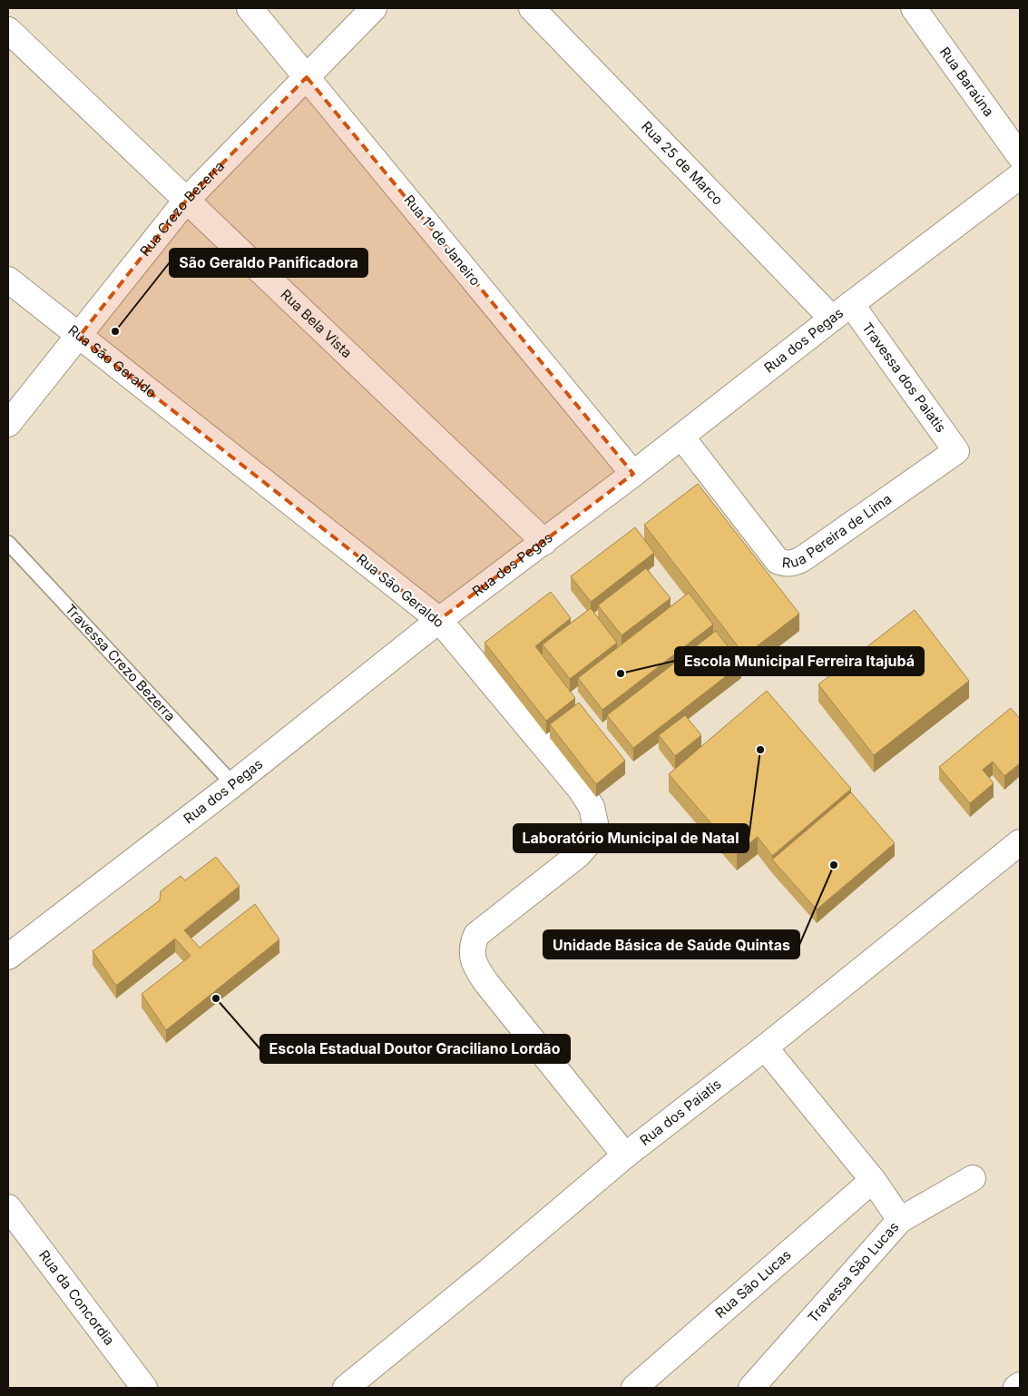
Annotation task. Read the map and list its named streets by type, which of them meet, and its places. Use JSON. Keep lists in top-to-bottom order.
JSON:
{
  "streets": {
    "street": [
      "Rua Baraúna",
      "Rua 25 de Marco",
      "Rua Crezo Bezerra",
      "Rua 1º de Janeiro",
      "Rua Bela Vista",
      "Rua dos Pegas",
      "Rua São Geraldo",
      "Travessa dos Paiatis",
      "Rua Pereira de Lima",
      "Rua dos Paiatis",
      "Travessa São Lucas",
      "Rua São Lucas",
      "Rua da Concordia"
    ],
    "lane": ["Travessa Crezo Bezerra"]
  },
  "crossings": [
    ["Rua 25 de Marco", "Rua dos Pegas"],
    ["Rua 25 de Marco", "Travessa dos Paiatis"],
    ["Rua Crezo Bezerra", "Rua 1º de Janeiro"],
    ["Rua Crezo Bezerra", "Rua Bela Vista"],
    ["Rua Crezo Bezerra", "Rua São Geraldo"],
    ["Rua 1º de Janeiro", "Rua dos Pegas"],
    ["Rua Bela Vista", "Rua dos Pegas"],
    ["Rua dos Pegas", "Rua São Geraldo"],
    ["Rua dos Pegas", "Travessa dos Paiatis"],
    ["Rua dos Pegas", "Rua Pereira de Lima"],
    ["Rua dos Pegas", "Travessa Crezo Bezerra"],
    ["Rua São Geraldo", "Rua dos Paiatis"],
    ["Travessa dos Paiatis", "Rua Pereira de Lima"]
  ],
  "places": [
    "São Geraldo Panificadora",
    "Escola Municipal Ferreira Itajubá",
    "Laboratório Municipal de Natal",
    "Unidade Básica de Saúde Quintas",
    "Escola Estadual Doutor Graciliano Lordão"
  ]
}
